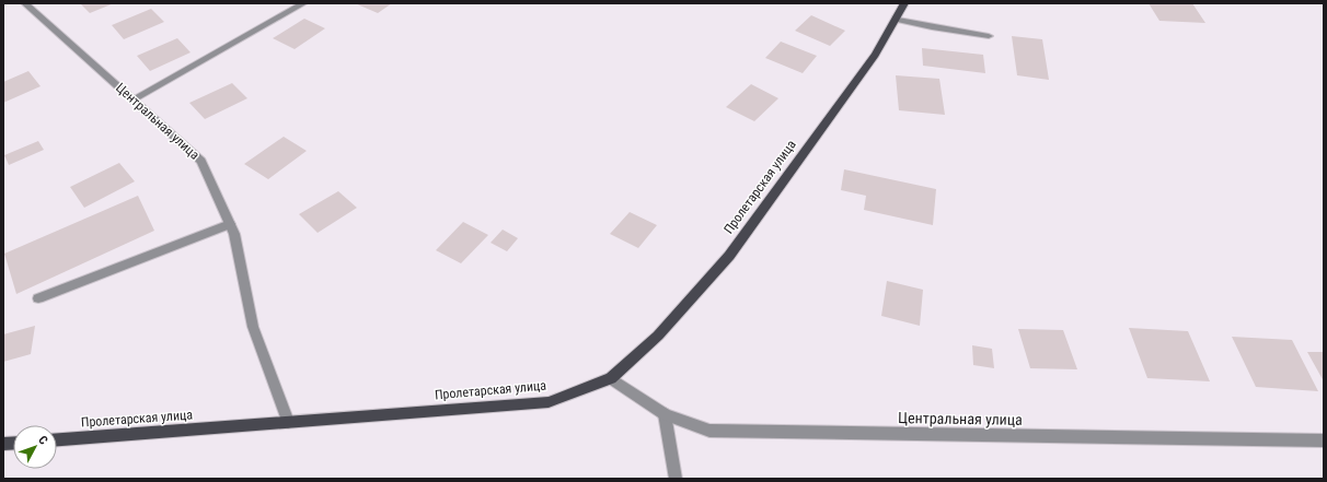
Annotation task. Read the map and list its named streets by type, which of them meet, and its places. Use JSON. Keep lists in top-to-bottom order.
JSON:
{
  "streets": {
    "main road": ["Пролетарская улица"],
    "street": ["Центральная улица"]
  },
  "crossings": [
    ["Центральная улица", "Пролетарская улица"]
  ],
  "north": "top right"
}
